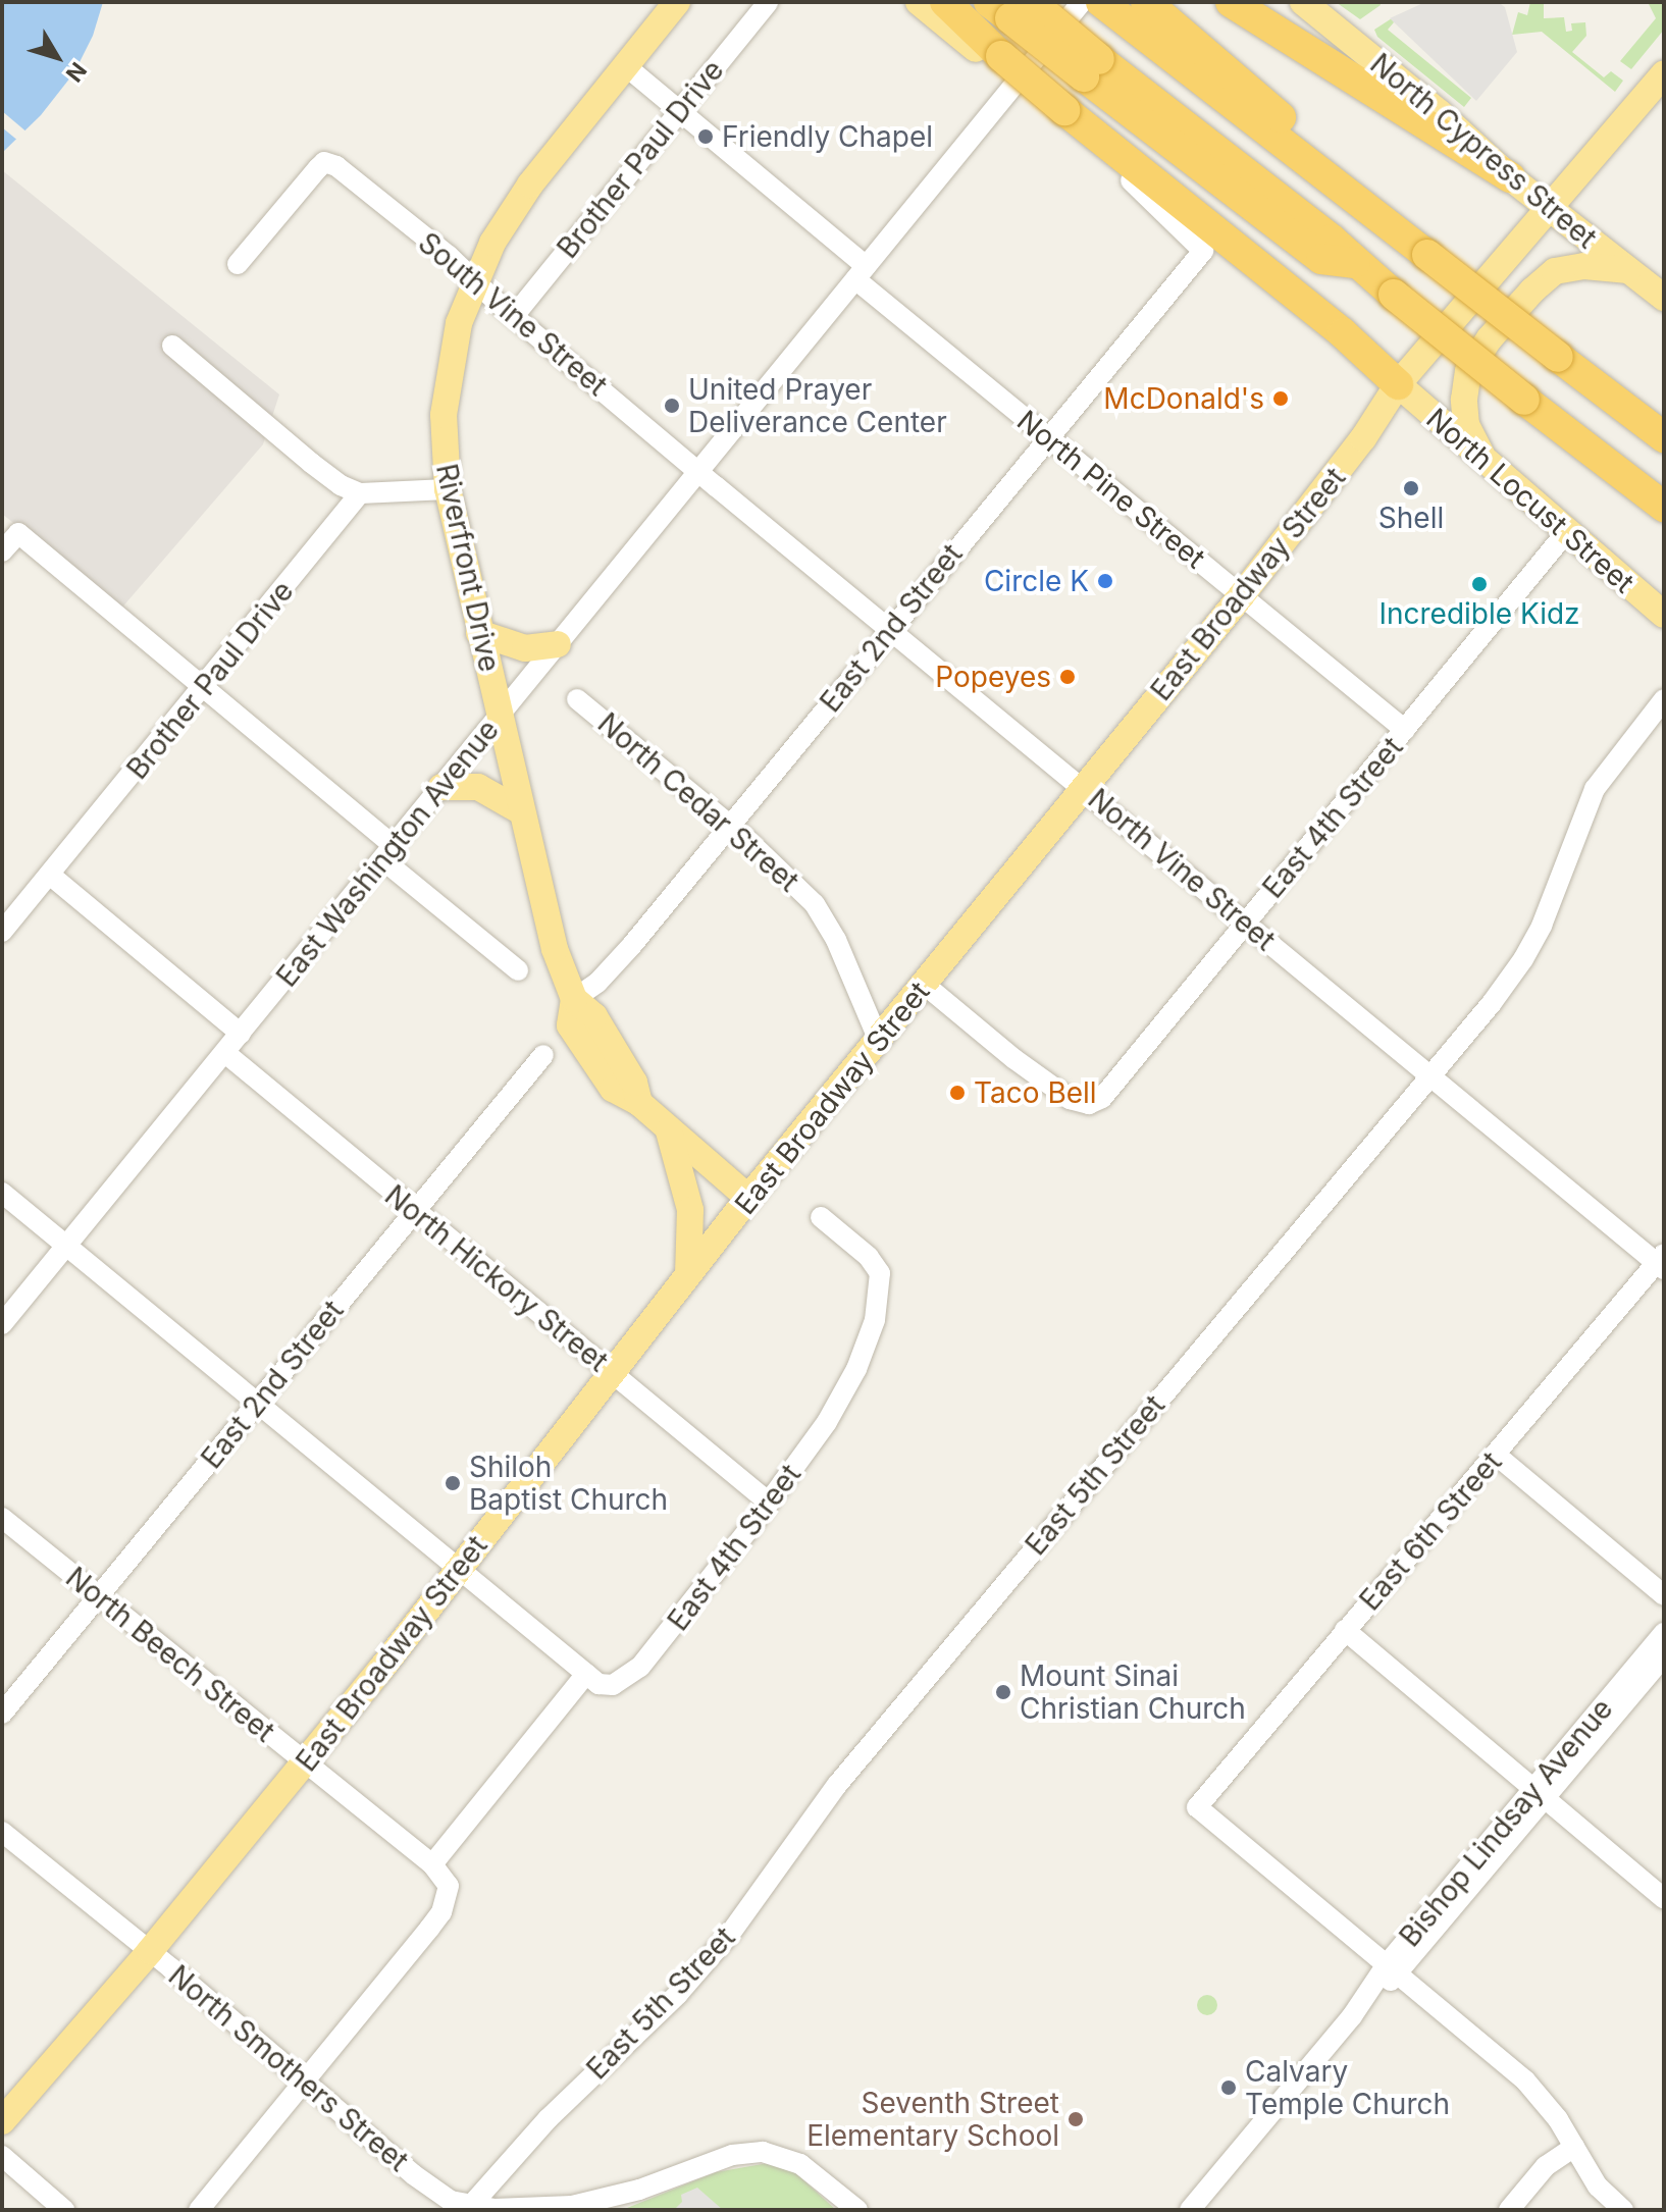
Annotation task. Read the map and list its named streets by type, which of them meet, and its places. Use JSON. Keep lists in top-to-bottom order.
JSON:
{
  "streets": {
    "main road": [
      "North Cypress Street",
      "North Locust Street",
      "Riverfront Drive",
      "East Broadway Street"
    ],
    "street": [
      "Brother Paul Drive",
      "South Vine Street",
      "North Pine Street",
      "East 2nd Street",
      "North Cedar Street",
      "East 4th Street",
      "East Washington Avenue",
      "North Vine Street",
      "North Hickory Street",
      "East 5th Street",
      "East 6th Street",
      "North Beech Street",
      "Bishop Lindsay Avenue",
      "North Smothers Street"
    ]
  },
  "crossings": [
    ["North Cypress Street", "East Broadway Street"],
    ["Brother Paul Drive", "South Vine Street"],
    ["Brother Paul Drive", "North Pine Street"],
    ["South Vine Street", "Riverfront Drive"],
    ["South Vine Street", "East Washington Avenue"],
    ["South Vine Street", "North Vine Street"],
    ["North Pine Street", "Riverfront Drive"],
    ["North Pine Street", "East Broadway Street"],
    ["North Pine Street", "East 2nd Street"],
    ["North Pine Street", "East 4th Street"],
    ["North Pine Street", "East Washington Avenue"],
    ["North Locust Street", "East Broadway Street"],
    ["North Locust Street", "East 4th Street"],
    ["Riverfront Drive", "East Broadway Street"],
    ["Riverfront Drive", "East 2nd Street"],
    ["Riverfront Drive", "East Washington Avenue"],
    ["East Broadway Street", "North Cedar Street"],
    ["East Broadway Street", "East 4th Street"],
    ["East Broadway Street", "North Vine Street"],
    ["East Broadway Street", "North Hickory Street"],
    ["East Broadway Street", "North Beech Street"],
    ["East Broadway Street", "North Smothers Street"],
    ["East 2nd Street", "North Cedar Street"],
    ["East 2nd Street", "East Washington Avenue"],
    ["East 2nd Street", "North Vine Street"],
    ["East 2nd Street", "North Hickory Street"],
    ["East 2nd Street", "North Beech Street"],
    ["East 4th Street", "North Vine Street"],
    ["East 4th Street", "North Hickory Street"],
    ["East Washington Avenue", "North Vine Street"],
    ["East Washington Avenue", "North Hickory Street"],
    ["North Vine Street", "East 5th Street"],
    ["North Vine Street", "East 6th Street"],
    ["East 5th Street", "North Smothers Street"],
    ["East 6th Street", "Bishop Lindsay Avenue"]
  ],
  "places": [
    "Friendly Chapel",
    "McDonald's",
    "United Prayer Deliverance Center",
    "Shell",
    "Circle K",
    "Incredible Kidz",
    "Popeyes",
    "Taco Bell",
    "Shiloh Baptist Church",
    "Mount Sinai Christian Church",
    "Calvary Temple Church",
    "Seventh Street Elementary School"
  ],
  "north": "bottom right"
}
